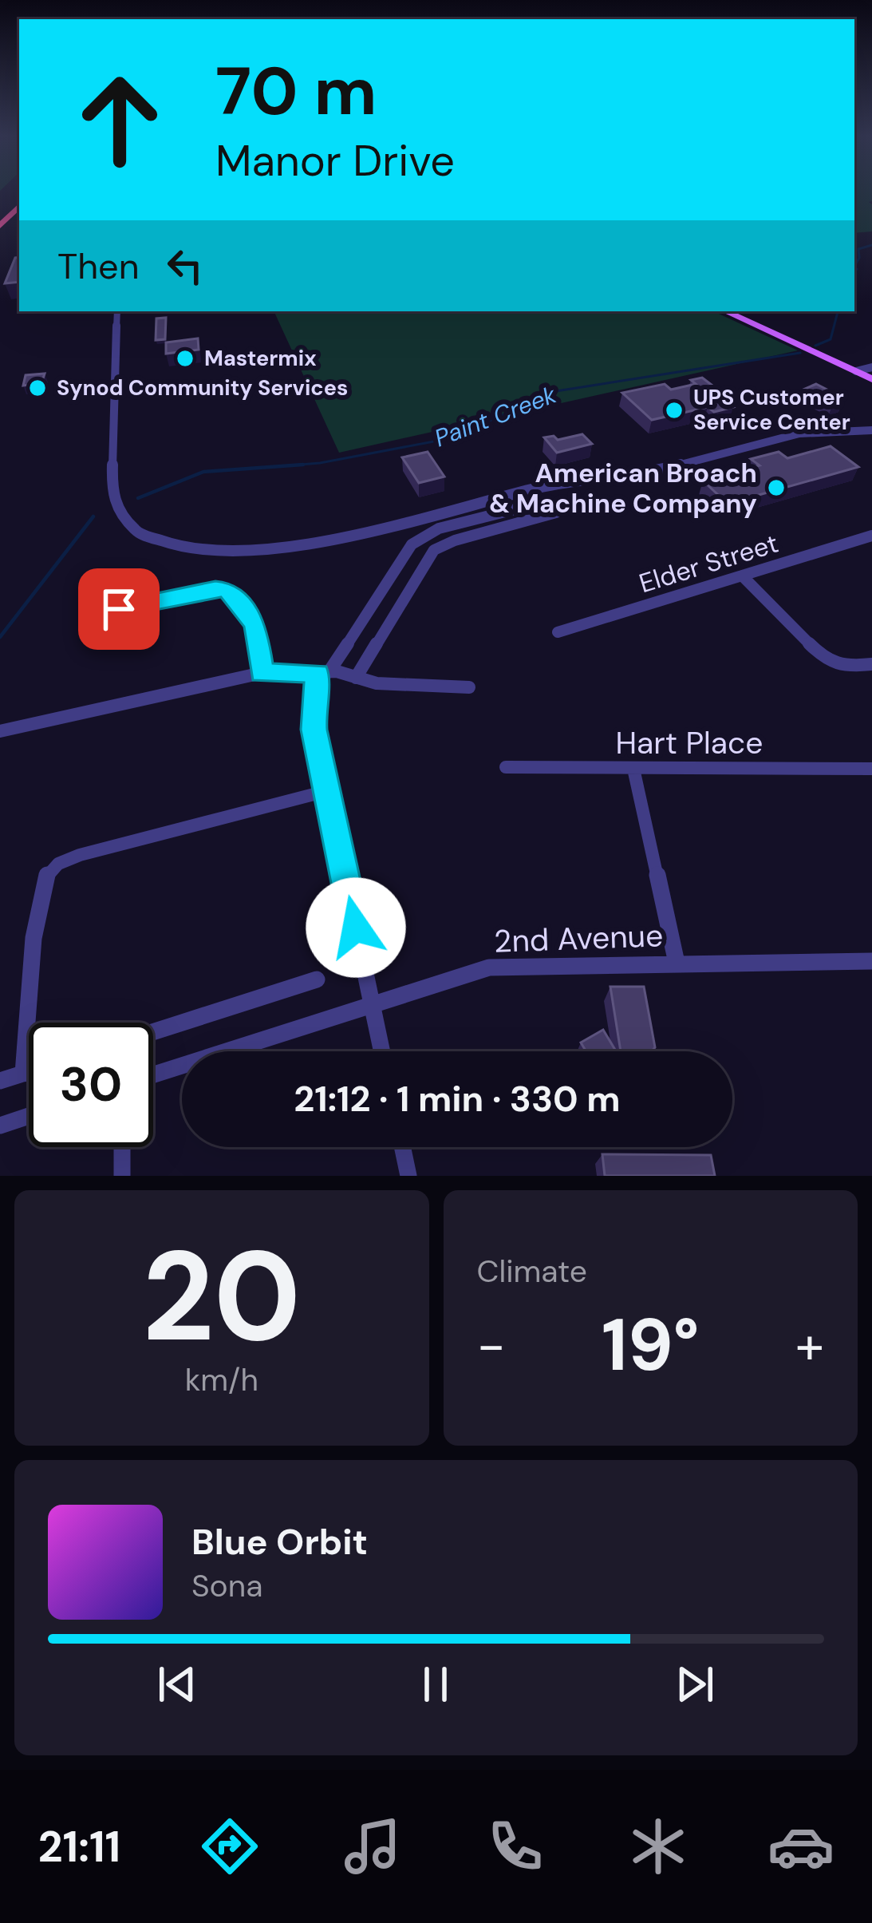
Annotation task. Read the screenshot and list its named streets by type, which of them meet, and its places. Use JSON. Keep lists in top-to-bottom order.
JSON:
{
  "streets": {
    "street": ["Elder Street", "Hart Place", "2nd Avenue"]
  },
  "water": ["Paint Creek"],
  "places": [
    "Mastermix",
    "Synod Community Services",
    "UPS Customer Service Center",
    "American Broach & Machine Company"
  ],
  "page": {
    "turn": ["70 m", "Manor Drive"],
    "then": "Then",
    "limit": "30",
    "trip": "21:12 · 1 min · 330 m",
    "tile": [
      ["20", "km/h"],
      "Climate"
    ],
    "heat": ["−", "19°", "+"],
    "song": ["Blue Orbit", "Sona"],
    "tabs": "21:11"
  }
}
